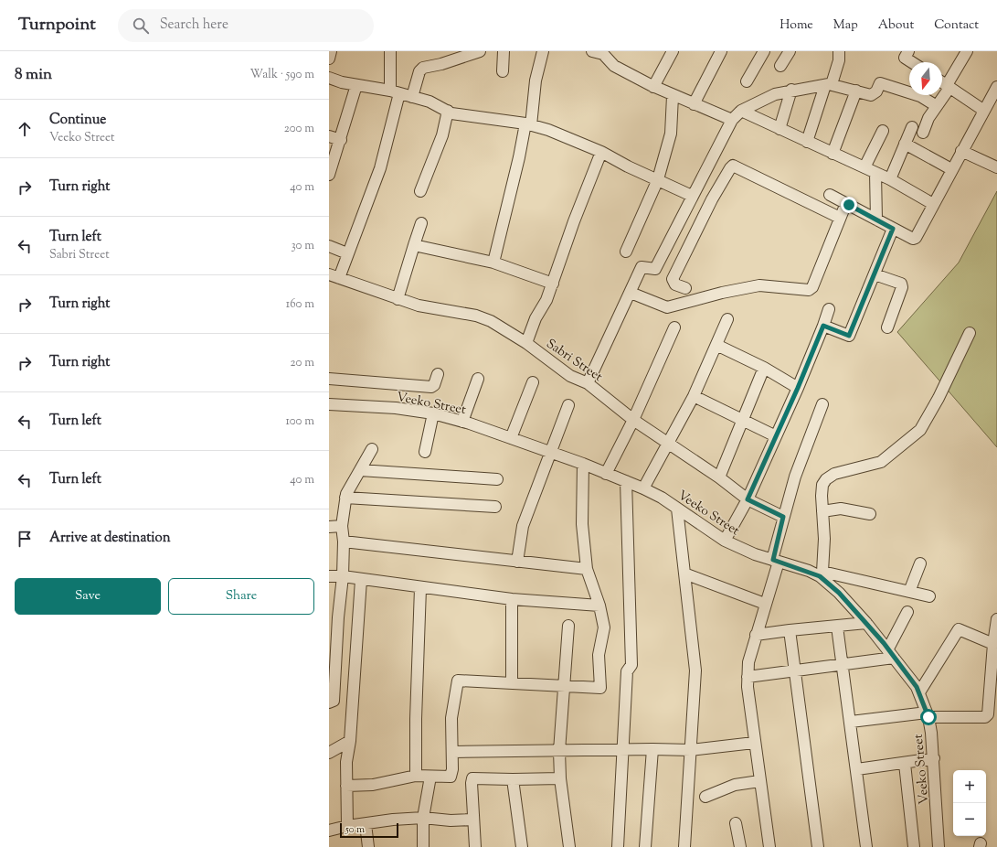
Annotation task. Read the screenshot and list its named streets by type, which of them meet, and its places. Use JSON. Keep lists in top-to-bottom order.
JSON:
{
  "streets": {
    "street": ["Sabri Street", "Veeko Street"]
  },
  "scale_bar": "50 m",
  "north": "bottom",
  "page": {
    "header": "Turnpoint",
    "search": "Search here",
    "nav": [
      "Home",
      "Map",
      "About",
      "Contact"
    ],
    "heading": ["8 min", "Walk · 590 m"],
    "list": [
      ["Continue", "Veeko Street", "200 m"],
      ["Turn right", "40 m"],
      ["Turn left", "Sabri Street", "30 m"],
      ["Turn right", "160 m"],
      ["Turn right", "20 m"],
      ["Turn left", "100 m"],
      ["Turn left", "40 m"],
      "Arrive at destination"
    ],
    "buttons": ["Save", "Share"],
    "map_buttons": ["+", "−"],
    "scale": "50 m"
  }
}
